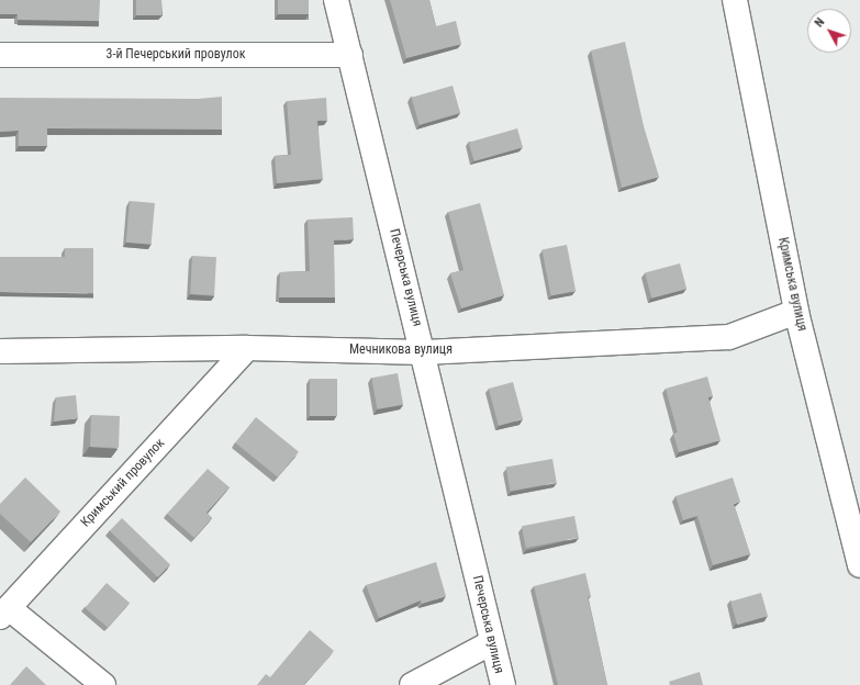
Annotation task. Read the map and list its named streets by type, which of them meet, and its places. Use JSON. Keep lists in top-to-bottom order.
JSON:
{
  "streets": {
    "street": [
      "3-й Печерський провулок",
      "Печерська вулиця",
      "Кримська вулиця",
      "Мечникова вулиця",
      "Кримський провулок"
    ]
  },
  "crossings": [
    ["3-й Печерський провулок", "Печерська вулиця"],
    ["Печерська вулиця", "Мечникова вулиця"],
    ["Кримська вулиця", "Мечникова вулиця"],
    ["Мечникова вулиця", "Кримський провулок"]
  ],
  "north": "top left"
}
